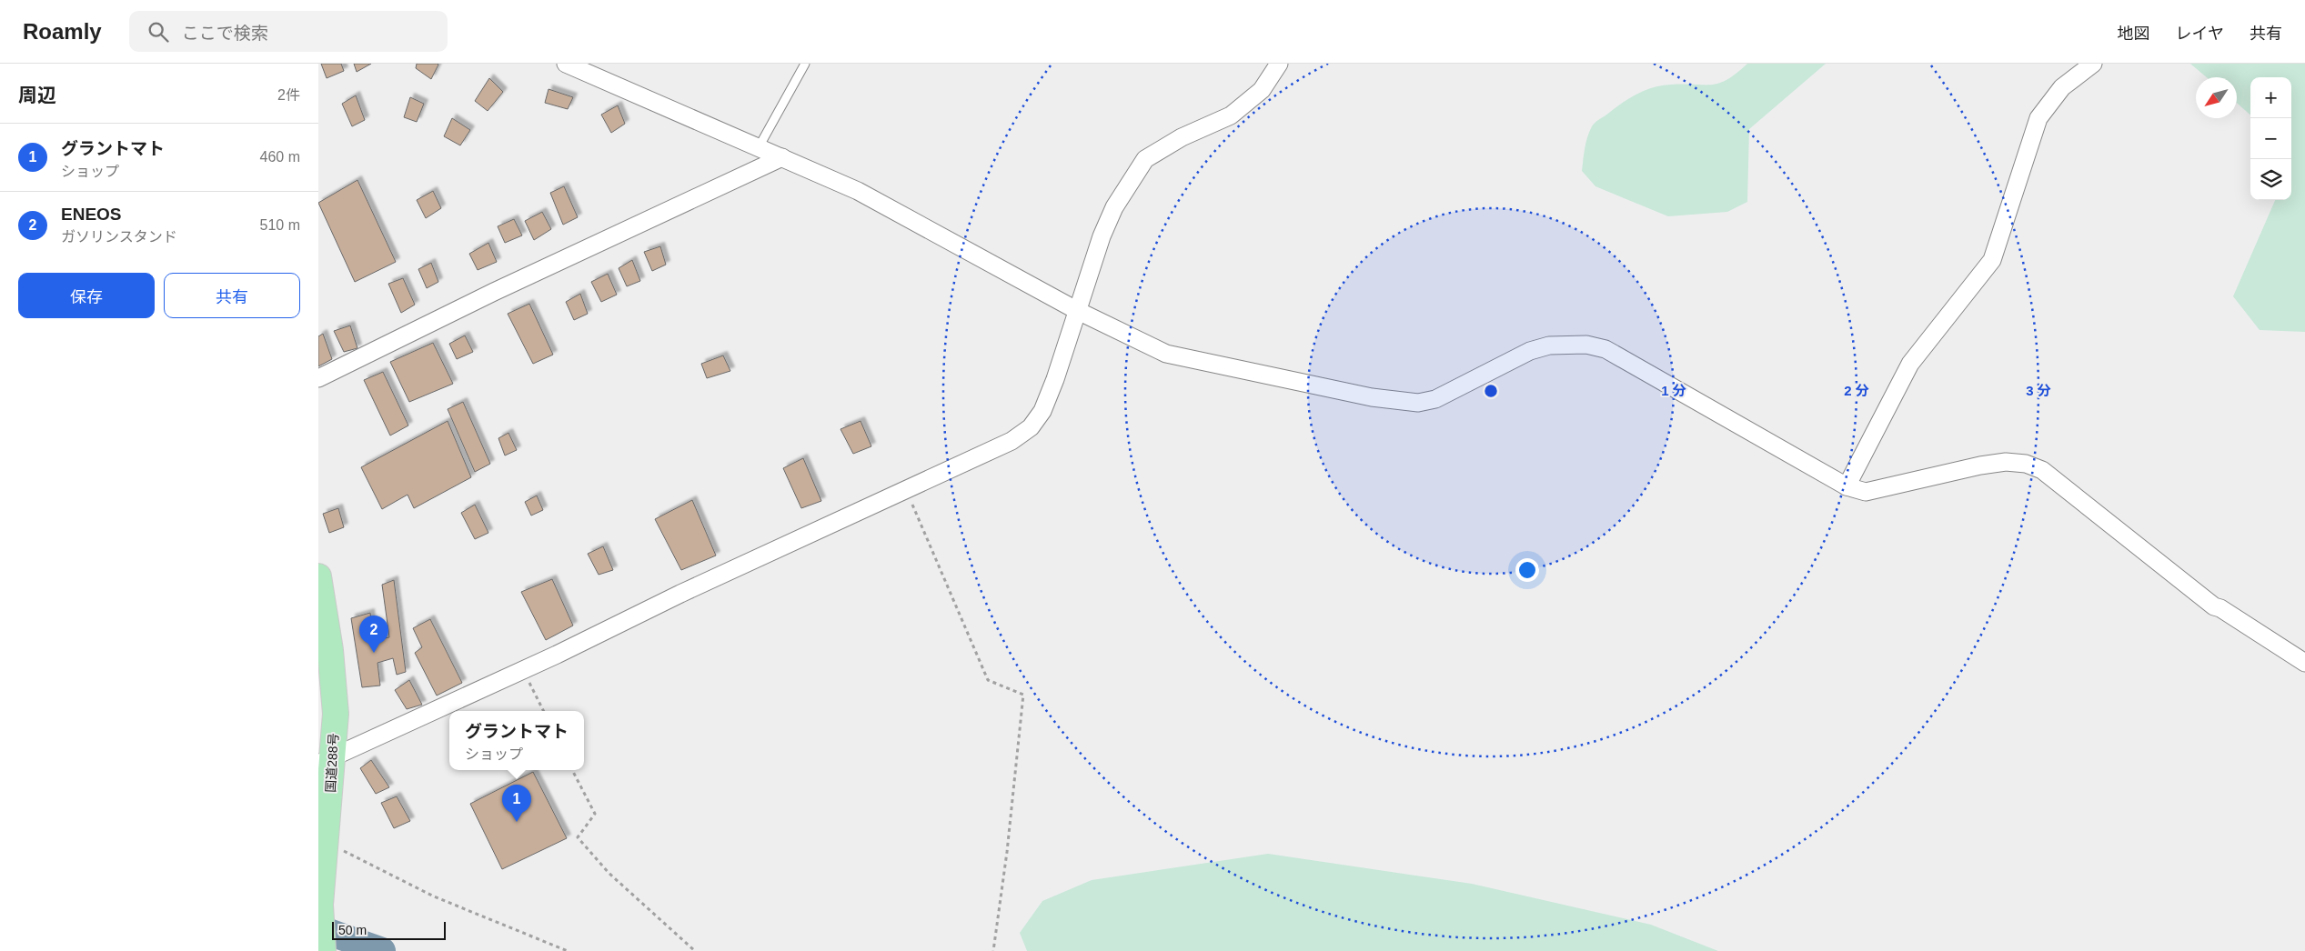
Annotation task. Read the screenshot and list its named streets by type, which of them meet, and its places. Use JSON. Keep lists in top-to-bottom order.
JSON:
{
  "streets": {
    "highway": ["国道288号"]
  },
  "scale_bar": "50 m",
  "north": "bottom left",
  "page": {
    "header": "Roamly",
    "search": "ここで検索",
    "nav": ["地図", "レイヤ", "共有"],
    "heading": ["周辺", "2件"],
    "map_buttons": ["+", "−"],
    "list": [
      {
        "mark": "1",
        "name": "グラントマト",
        "note": "ショップ",
        "value": "460 m"
      },
      {
        "mark": "2",
        "name": "ENEOS",
        "note": "ガソリンスタンド",
        "value": "510 m"
      }
    ],
    "buttons": ["保存", "共有"],
    "pins": ["2", "1"],
    "popup": ["グラントマト", "ショップ"],
    "scale": "50 m"
  },
  "rings": ["1 分", "2 分", "3 分"]
}
